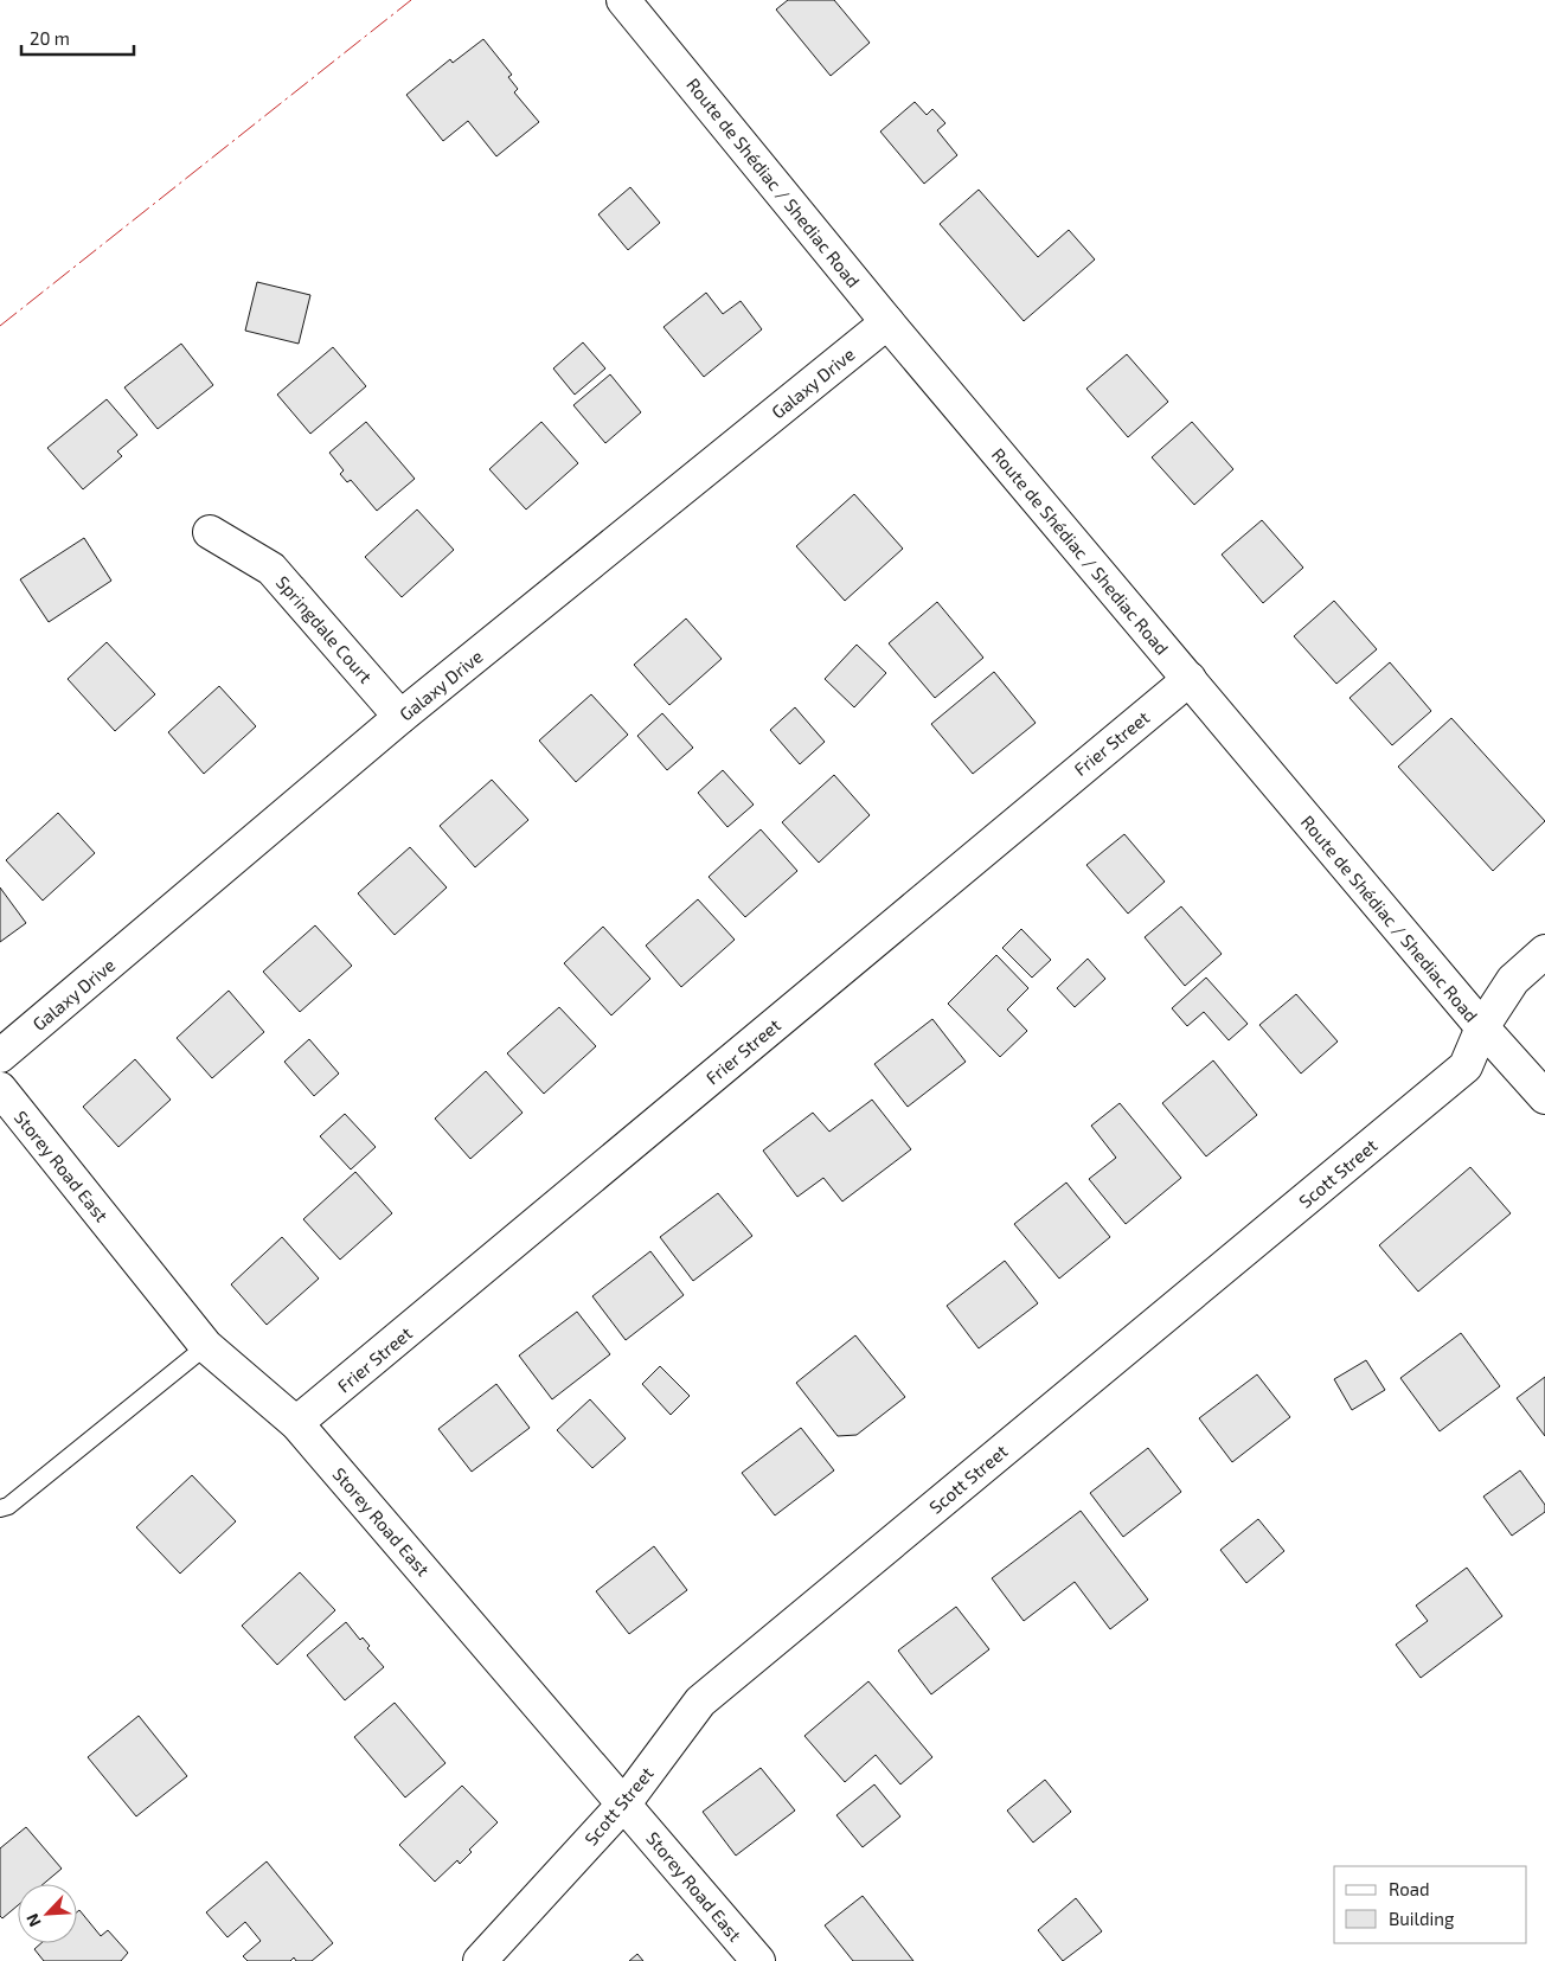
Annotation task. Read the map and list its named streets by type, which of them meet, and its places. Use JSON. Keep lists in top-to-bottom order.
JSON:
{
  "streets": {
    "street": [
      "Route de Shédiac / Shediac Road",
      "Galaxy Drive",
      "Springdale Court",
      "Frier Street",
      "Storey Road East",
      "Scott Street"
    ]
  },
  "crossings": [
    ["Route de Shédiac / Shediac Road", "Galaxy Drive"],
    ["Route de Shédiac / Shediac Road", "Frier Street"],
    ["Route de Shédiac / Shediac Road", "Scott Street"],
    ["Galaxy Drive", "Springdale Court"],
    ["Frier Street", "Storey Road East"],
    ["Storey Road East", "Scott Street"]
  ],
  "legend": ["Road", "Building"],
  "scale_bar": "20 m",
  "north": "bottom left"
}
